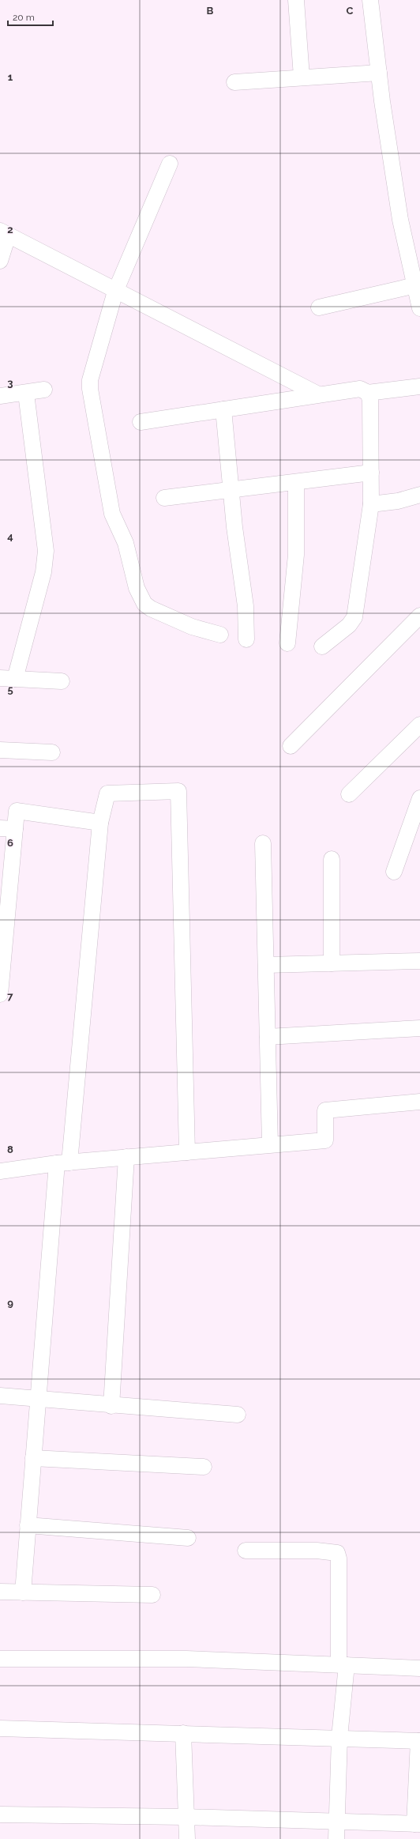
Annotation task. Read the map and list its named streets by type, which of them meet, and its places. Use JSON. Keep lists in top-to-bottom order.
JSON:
{
  "scale_bar": "20 m",
  "grid": {
    "columns": ["B", "C"],
    "rows": [
      "1",
      "2",
      "3",
      "4",
      "5",
      "6",
      "7",
      "8",
      "9"
    ]
  }
}
